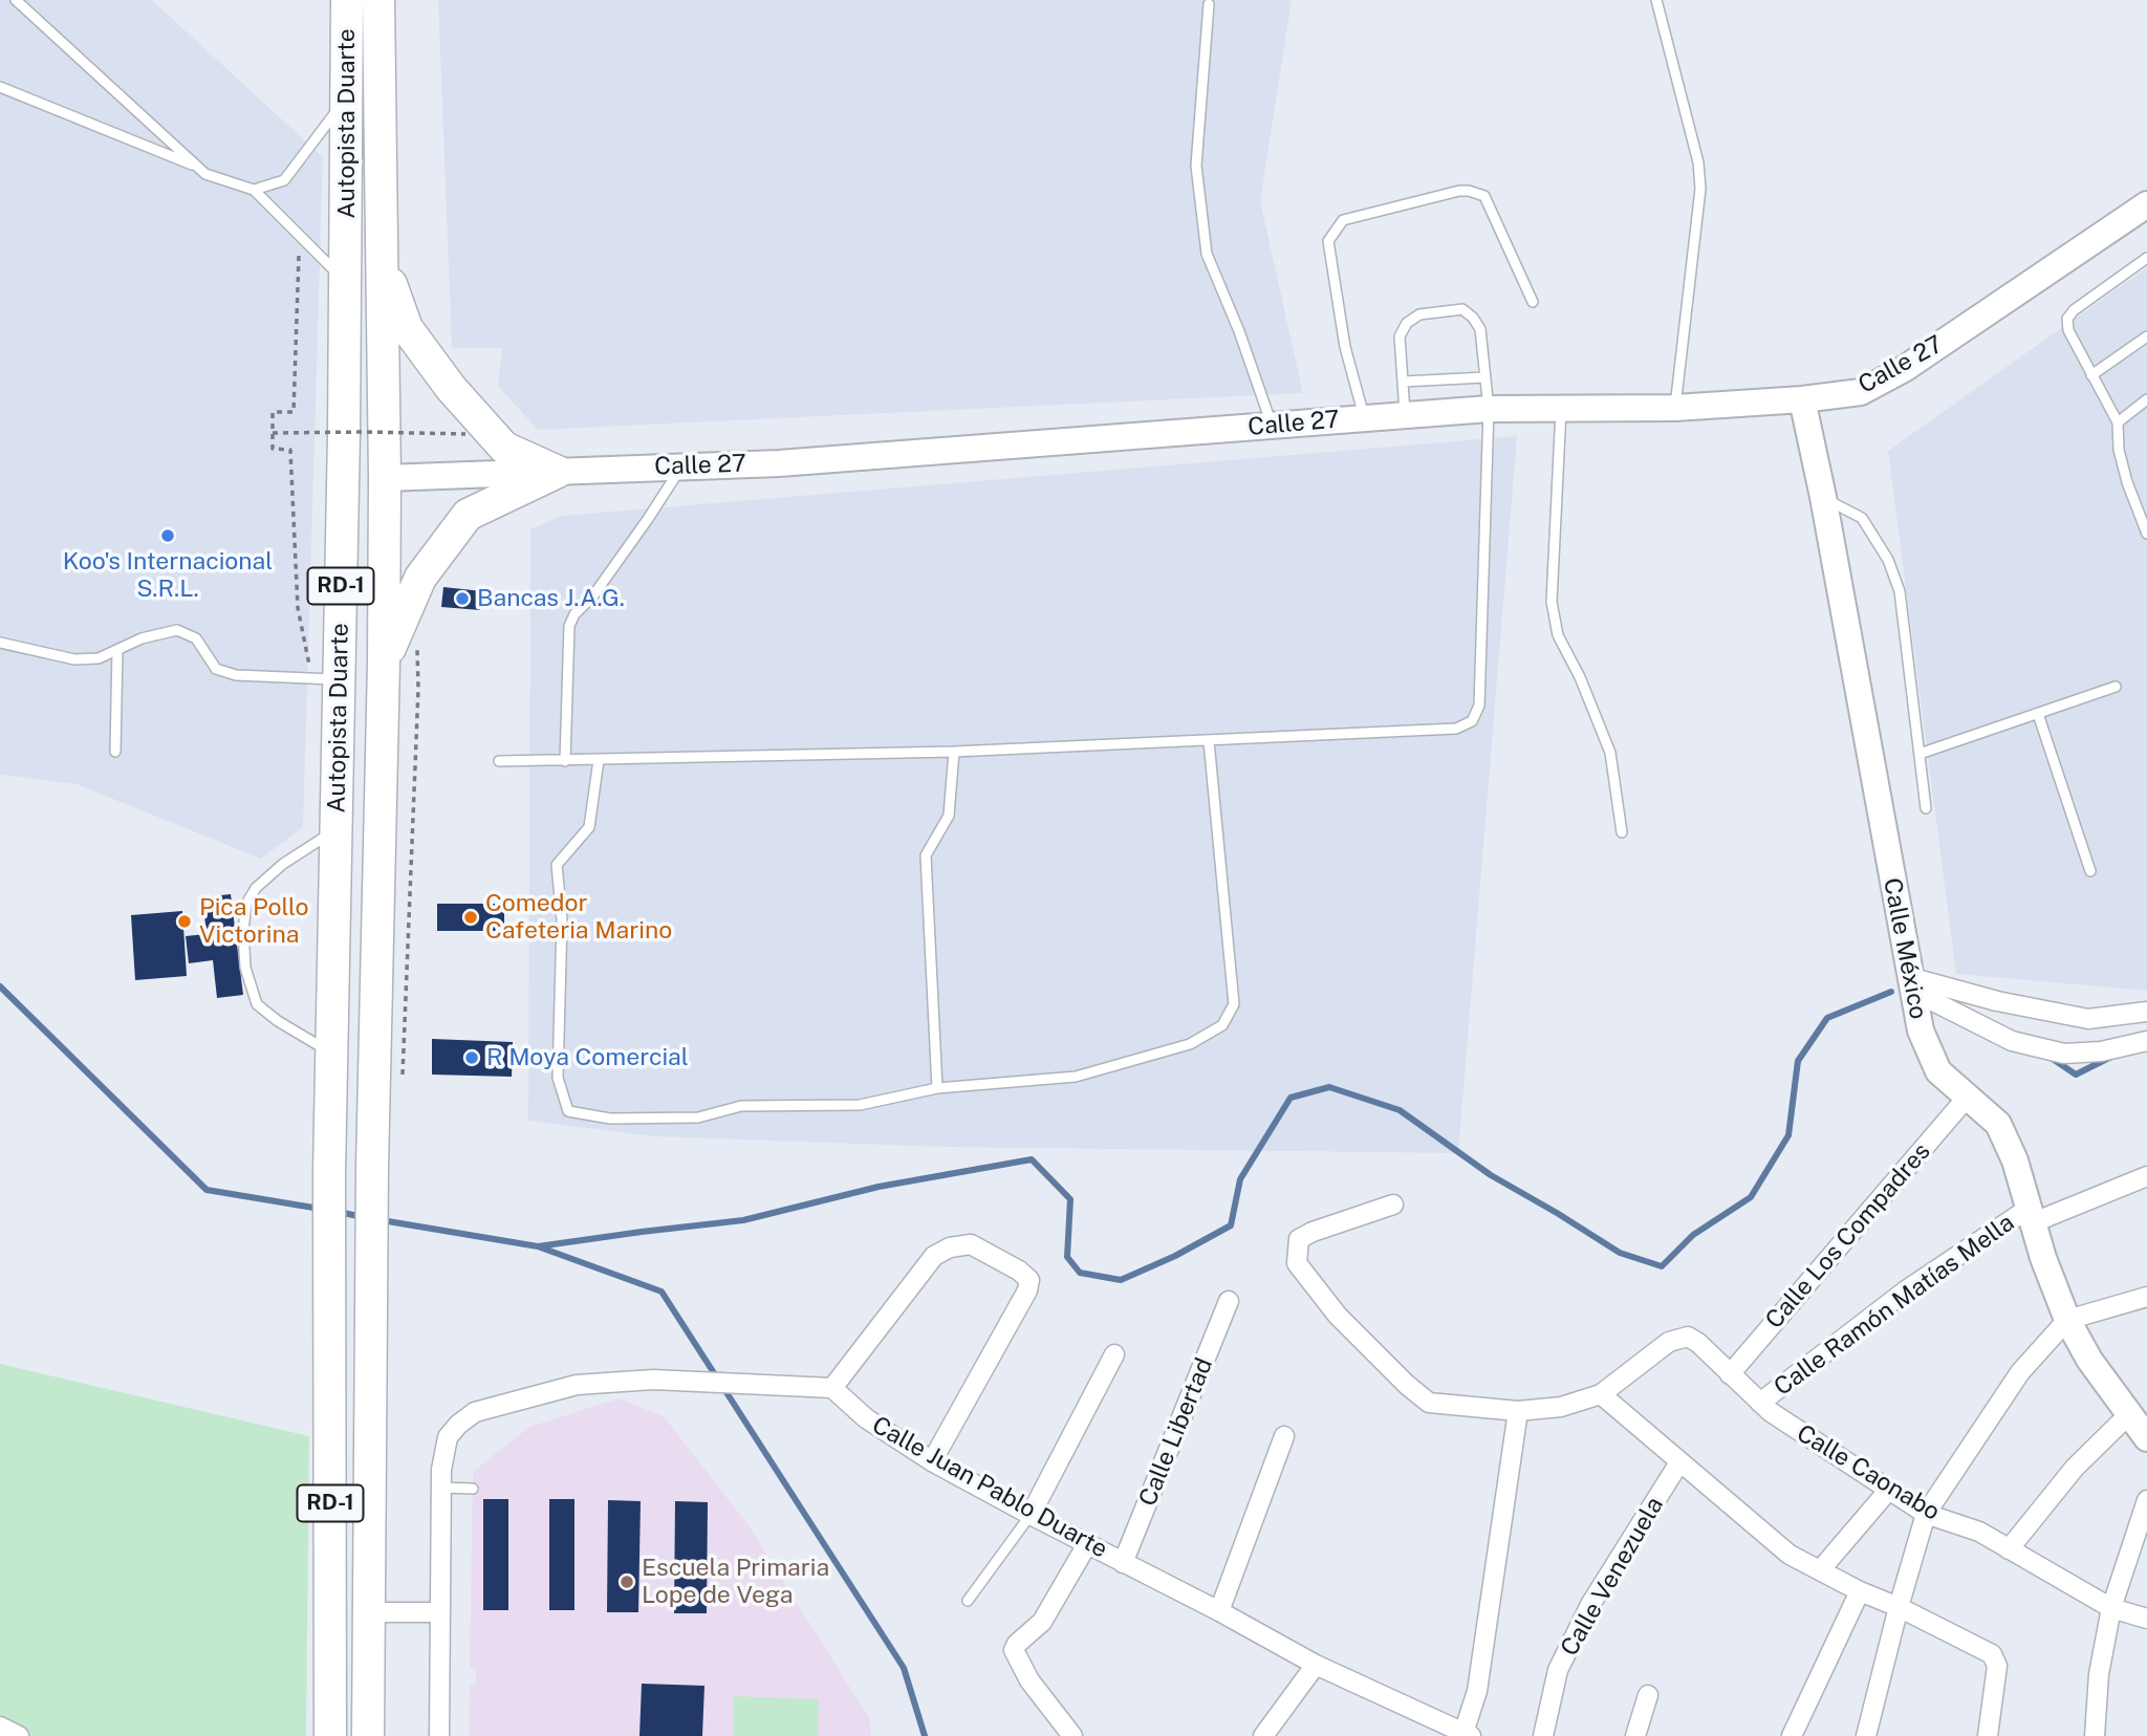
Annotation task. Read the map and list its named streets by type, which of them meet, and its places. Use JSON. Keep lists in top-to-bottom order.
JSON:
{
  "streets": {
    "highway": ["Autopista Duarte", "RD-1"],
    "street": [
      "Calle 27",
      "Calle México",
      "Calle Los Compadres",
      "Calle Ramón Matías Mella",
      "Calle Libertad",
      "Calle Caonabo",
      "Calle Juan Pablo Duarte",
      "Calle Venezuela"
    ]
  },
  "crossings": [
    ["Autopista Duarte", "Calle 27"],
    ["Autopista Duarte", "RD-1"],
    ["Calle 27", "Calle México"],
    ["Calle México", "Calle Los Compadres"],
    ["Calle México", "Calle Ramón Matías Mella"],
    ["Calle Los Compadres", "Calle Caonabo"],
    ["Calle Ramón Matías Mella", "Calle Caonabo"],
    ["Calle Libertad", "Calle Juan Pablo Duarte"]
  ],
  "places": [
    "Koo's Internacional S.R.L.",
    "Bancas J.A.G.",
    "Comedor Cafeteria Marino",
    "Pica Pollo Victorina",
    "R Moya Comercial",
    "Escuela Primaria Lope de Vega"
  ]
}
